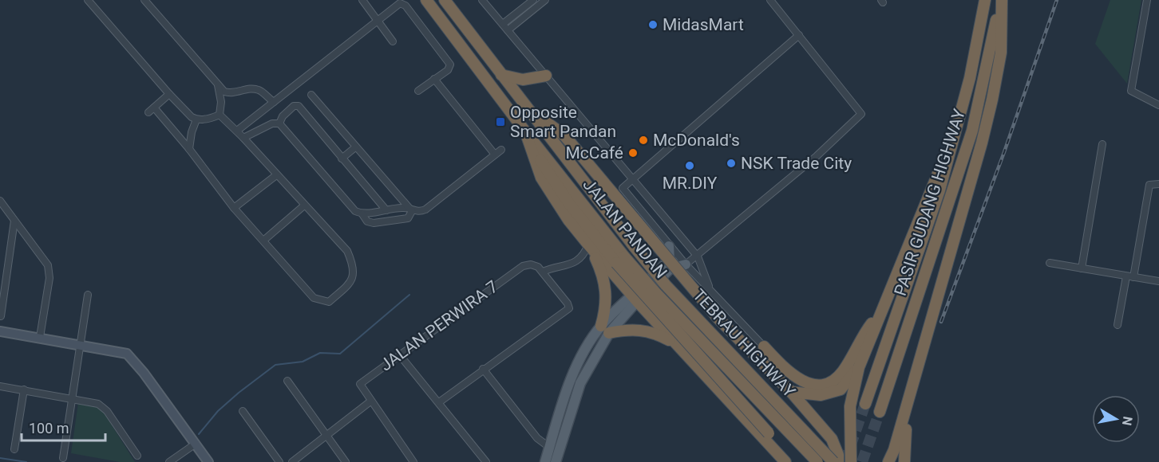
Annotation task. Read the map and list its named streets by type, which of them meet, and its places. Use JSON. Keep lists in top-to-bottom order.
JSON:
{
  "streets": {
    "highway": ["PASIR GUDANG HIGHWAY", "JALAN PANDAN", "TEBRAU HIGHWAY"],
    "street": ["JALAN PERWIRA 7"]
  },
  "crossings": [
    ["JALAN PANDAN", "TEBRAU HIGHWAY"]
  ],
  "places": {
    "other": [
      "MidasMart",
      "McDonald's",
      "McCafé",
      "NSK Trade City",
      "MR.DIY"
    ],
    "transit": ["Opposite Smart Pandan"]
  },
  "scale_bar": "100 m",
  "north": "right"
}
